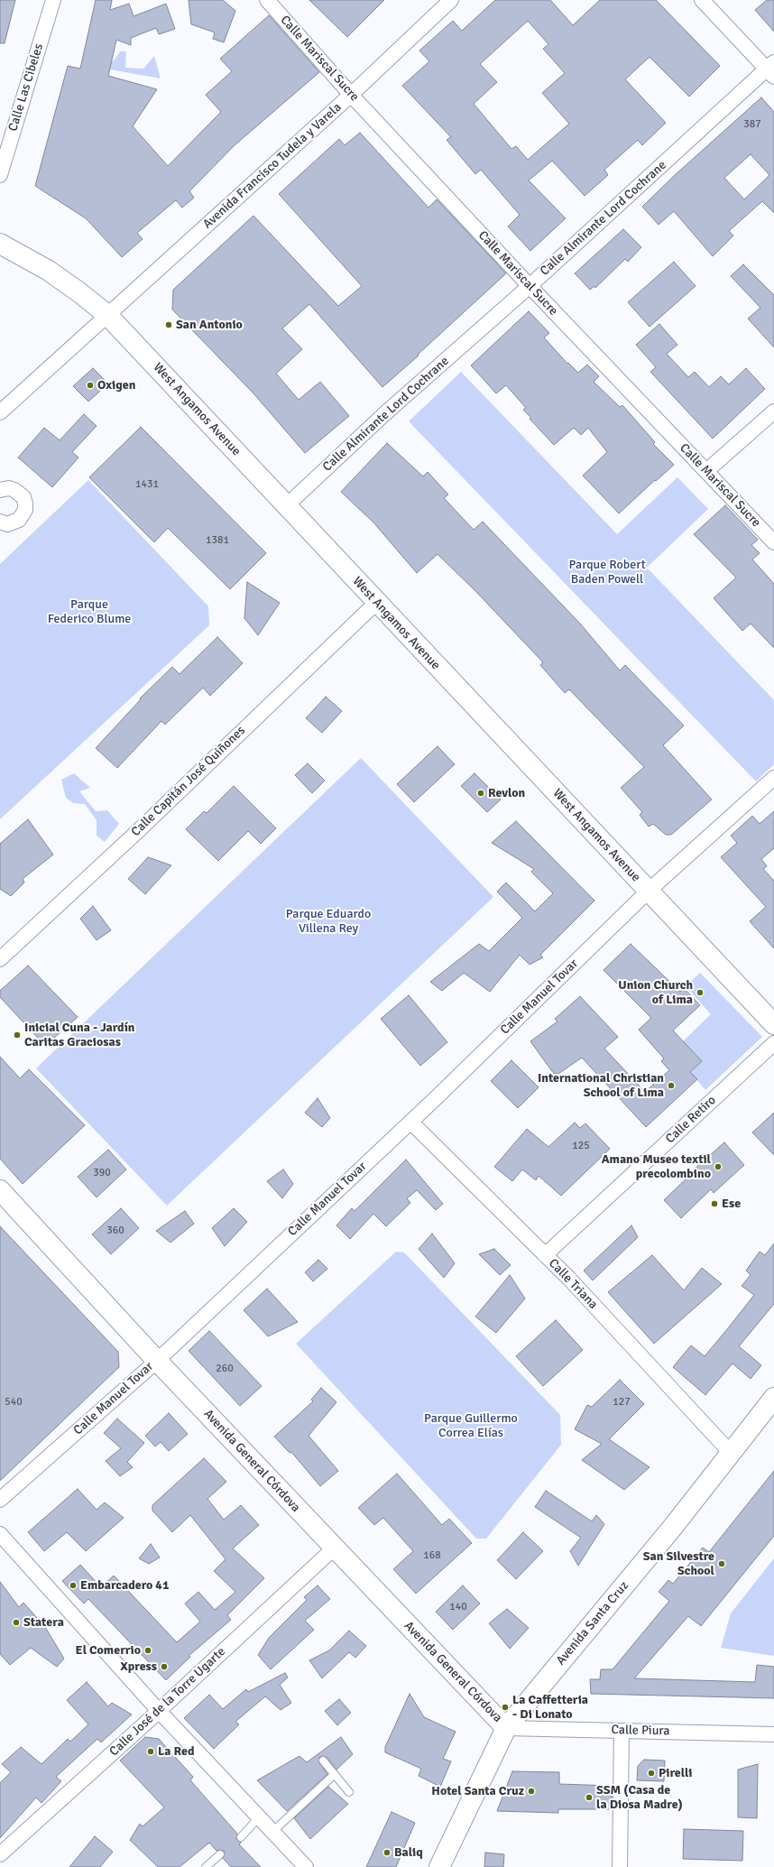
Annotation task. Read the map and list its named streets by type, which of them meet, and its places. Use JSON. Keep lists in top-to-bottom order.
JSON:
{
  "streets": {
    "street": [
      "Calle Mariscal Sucre",
      "Calle Las Cibeles",
      "Avenida Francisco Tudela y Varela",
      "Calle Almirante Lord Cochrane",
      "West Angamos Avenue",
      "Calle Capitán José Quiñones",
      "Calle Manuel Tovar",
      "Calle Retiro",
      "Calle Triana",
      "Avenida General Córdova",
      "Avenida Santa Cruz",
      "Calle José de la Torre Ugarte",
      "Calle Piura"
    ]
  },
  "crossings": [
    ["Calle Mariscal Sucre", "Avenida Francisco Tudela y Varela"],
    ["Calle Mariscal Sucre", "Calle Almirante Lord Cochrane"],
    ["Avenida Francisco Tudela y Varela", "West Angamos Avenue"],
    ["Calle Almirante Lord Cochrane", "West Angamos Avenue"],
    ["West Angamos Avenue", "Calle Capitán José Quiñones"],
    ["West Angamos Avenue", "Calle Manuel Tovar"],
    ["Calle Manuel Tovar", "Calle Triana"],
    ["Calle Manuel Tovar", "Avenida General Córdova"],
    ["Calle Retiro", "Calle Triana"],
    ["Calle Triana", "Avenida Santa Cruz"],
    ["Avenida General Córdova", "Avenida Santa Cruz"],
    ["Avenida General Córdova", "Calle José de la Torre Ugarte"],
    ["Avenida General Córdova", "Calle Piura"],
    ["Avenida Santa Cruz", "Calle Piura"]
  ],
  "parks": [
    "Parque Robert Baden Powell",
    "Parque Federico Blume",
    "Parque Eduardo Villena Rey",
    "Parque Guillermo Correa Elías"
  ],
  "places": [
    "San Antonio",
    "Oxigen",
    "Revlon",
    "Union Church of Lima",
    "Inicial Cuna - Jardín Caritas Graciosas",
    "International Christian School of Lima",
    "Amano Museo textil precolombino",
    "Ese",
    "San Silvestre School",
    "Embarcadero 41",
    "Statera",
    "El Comerrio",
    "Xpress",
    "La Caffetteria - Di Lonato",
    "La Red",
    "Pirelli",
    "Hotel Santa Cruz",
    "SSM (Casa de la Diosa Madre)",
    "Baliq"
  ],
  "house_numbers": [
    "387",
    "1431",
    "1381",
    "125",
    "390",
    "360",
    "260",
    "540",
    "127",
    "168",
    "140"
  ]
}
